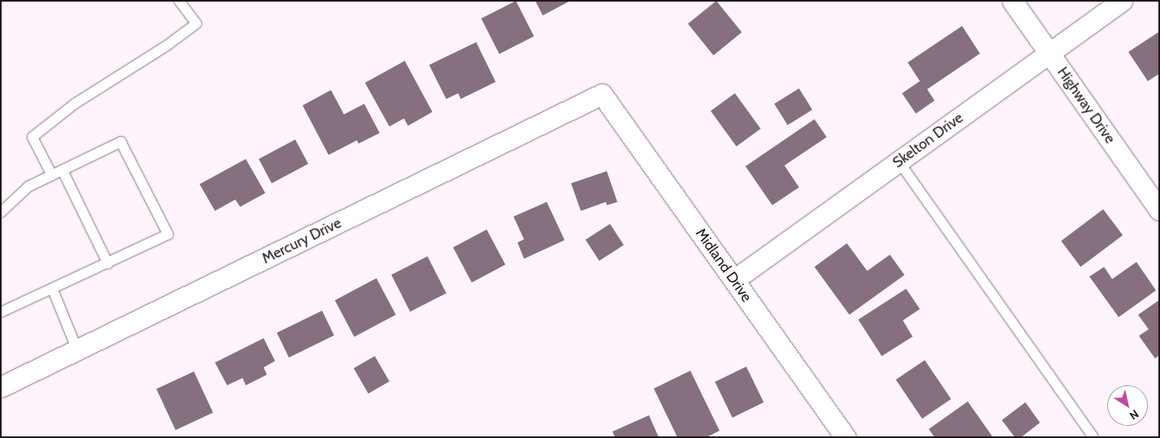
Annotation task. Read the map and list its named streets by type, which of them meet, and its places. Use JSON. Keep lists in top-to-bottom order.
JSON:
{
  "streets": {
    "street": [
      "Highway Drive",
      "Skelton Drive",
      "Mercury Drive",
      "Midland Drive"
    ]
  },
  "crossings": [
    ["Highway Drive", "Skelton Drive"],
    ["Skelton Drive", "Midland Drive"],
    ["Mercury Drive", "Midland Drive"]
  ],
  "north": "bottom right"
}
